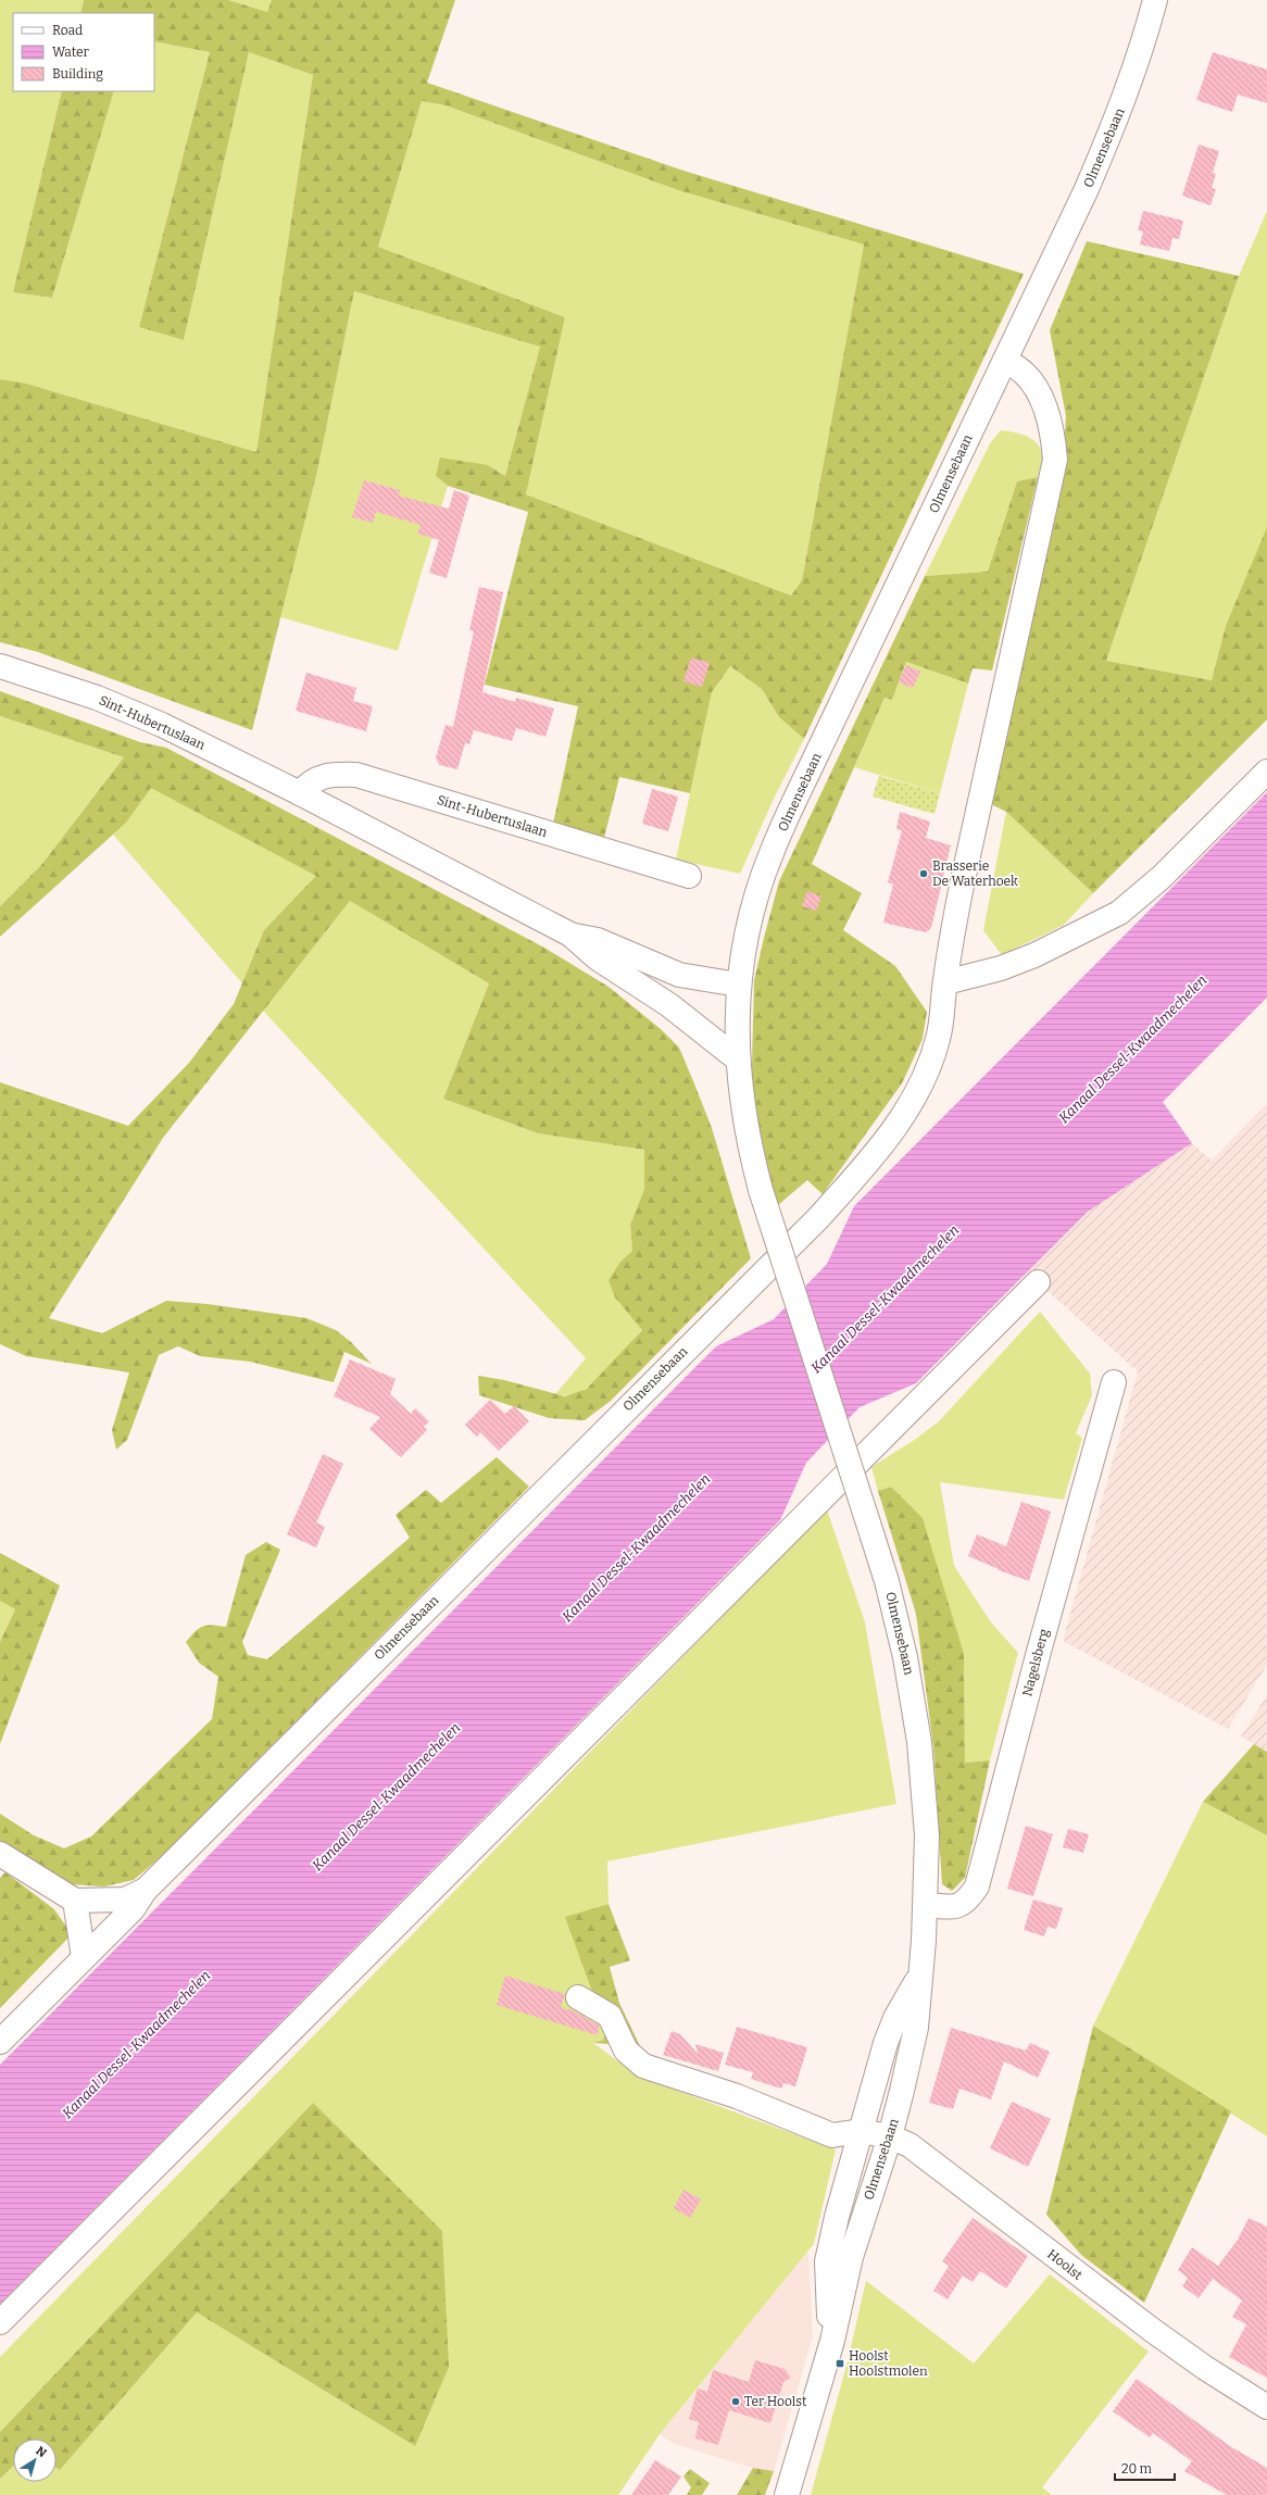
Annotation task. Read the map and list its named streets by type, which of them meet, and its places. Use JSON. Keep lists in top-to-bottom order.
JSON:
{
  "streets": {
    "street": [
      "Olmensebaan",
      "Sint-Hubertuslaan",
      "Nagelsberg",
      "Hoolst"
    ]
  },
  "crossings": [
    ["Olmensebaan", "Sint-Hubertuslaan"],
    ["Olmensebaan", "Nagelsberg"],
    ["Olmensebaan", "Hoolst"]
  ],
  "water": ["Kanaal Dessel-Kwaadmechelen"],
  "places": {
    "other": ["Brasserie De Waterhoek", "Ter Hoolst"],
    "transit": ["Hoolst Hoolstmolen"]
  },
  "legend": ["Road", "Water", "Building"],
  "scale_bar": "20 m",
  "north": "top right"
}
